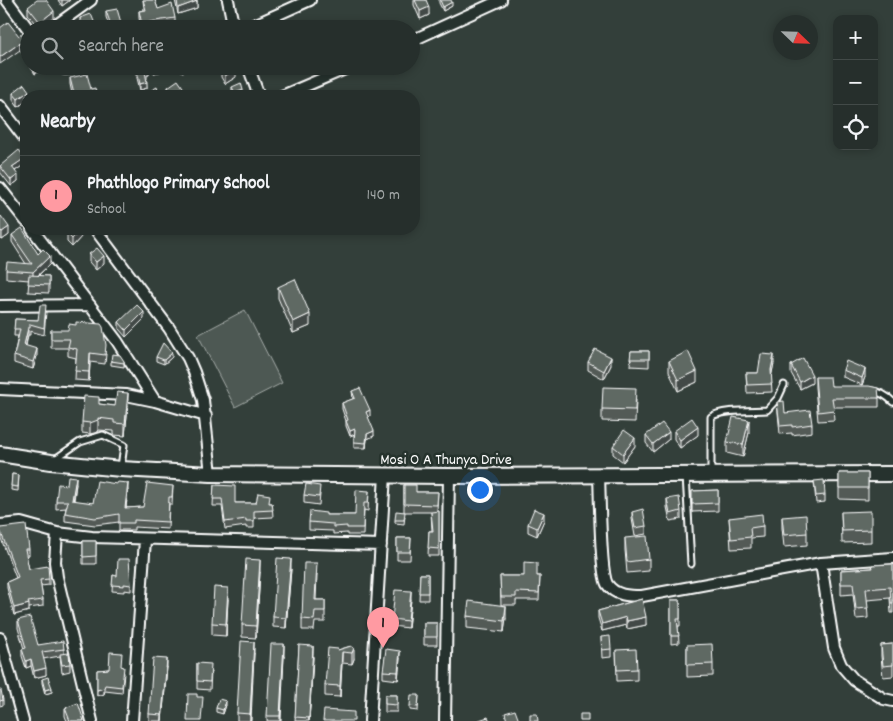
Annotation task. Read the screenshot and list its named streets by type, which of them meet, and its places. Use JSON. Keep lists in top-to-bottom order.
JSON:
{
  "streets": {
    "street": ["Mosi O A Thunya Drive"]
  },
  "north": "bottom right",
  "page": {
    "map_buttons": ["+", "−"],
    "search": "Search here",
    "heading": "Nearby",
    "list": [
      {
        "mark": "1",
        "name": "Phathlogo Primary School",
        "note": "School",
        "value": "140 m"
      }
    ],
    "pins": "1"
  }
}
